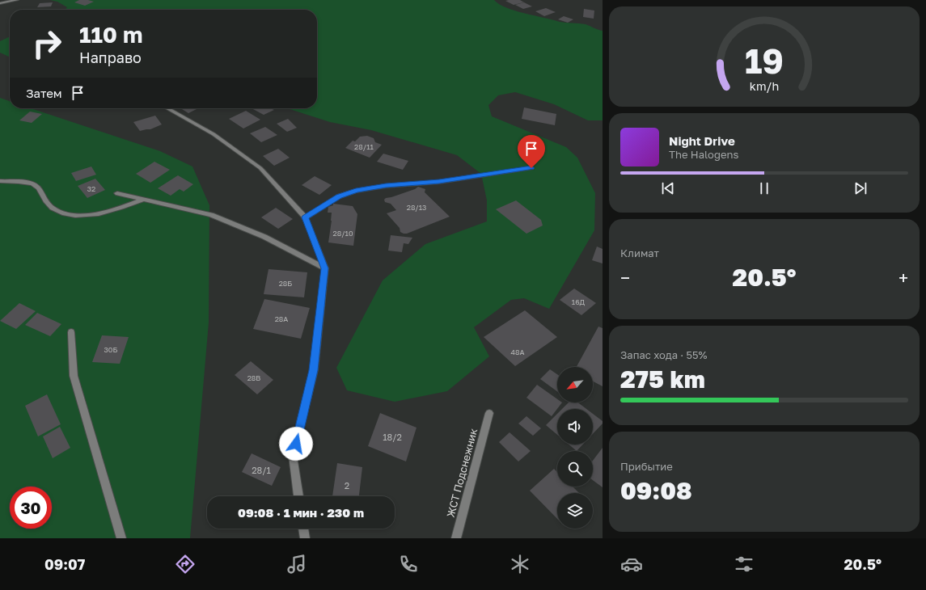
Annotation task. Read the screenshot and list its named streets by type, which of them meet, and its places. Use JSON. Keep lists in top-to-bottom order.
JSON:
{
  "streets": {
    "street": ["ЖСТ Подснежник"]
  },
  "house_numbers": [
    "28/11",
    "32",
    "28/13",
    "28/10",
    "28Б",
    "16Д",
    "28А",
    "30Б",
    "48А",
    "28В",
    "18/2",
    "28/1",
    "2"
  ],
  "north": "bottom left",
  "page": {
    "turn": ["110 m", "Направо"],
    "then": "Затем",
    "song": ["Night Drive", "The Halogens"],
    "tile": [
      "Климат",
      ["Запас хода · 55%", "275 km"],
      ["Прибытие", "09:08"]
    ],
    "heat": ["−", "20.5°", "+"],
    "limit": "30",
    "trip": "09:08 · 1 мин · 230 m",
    "tabs": ["09:07", "20.5°"],
    "gauge": ["19", "km/h"]
  }
}
